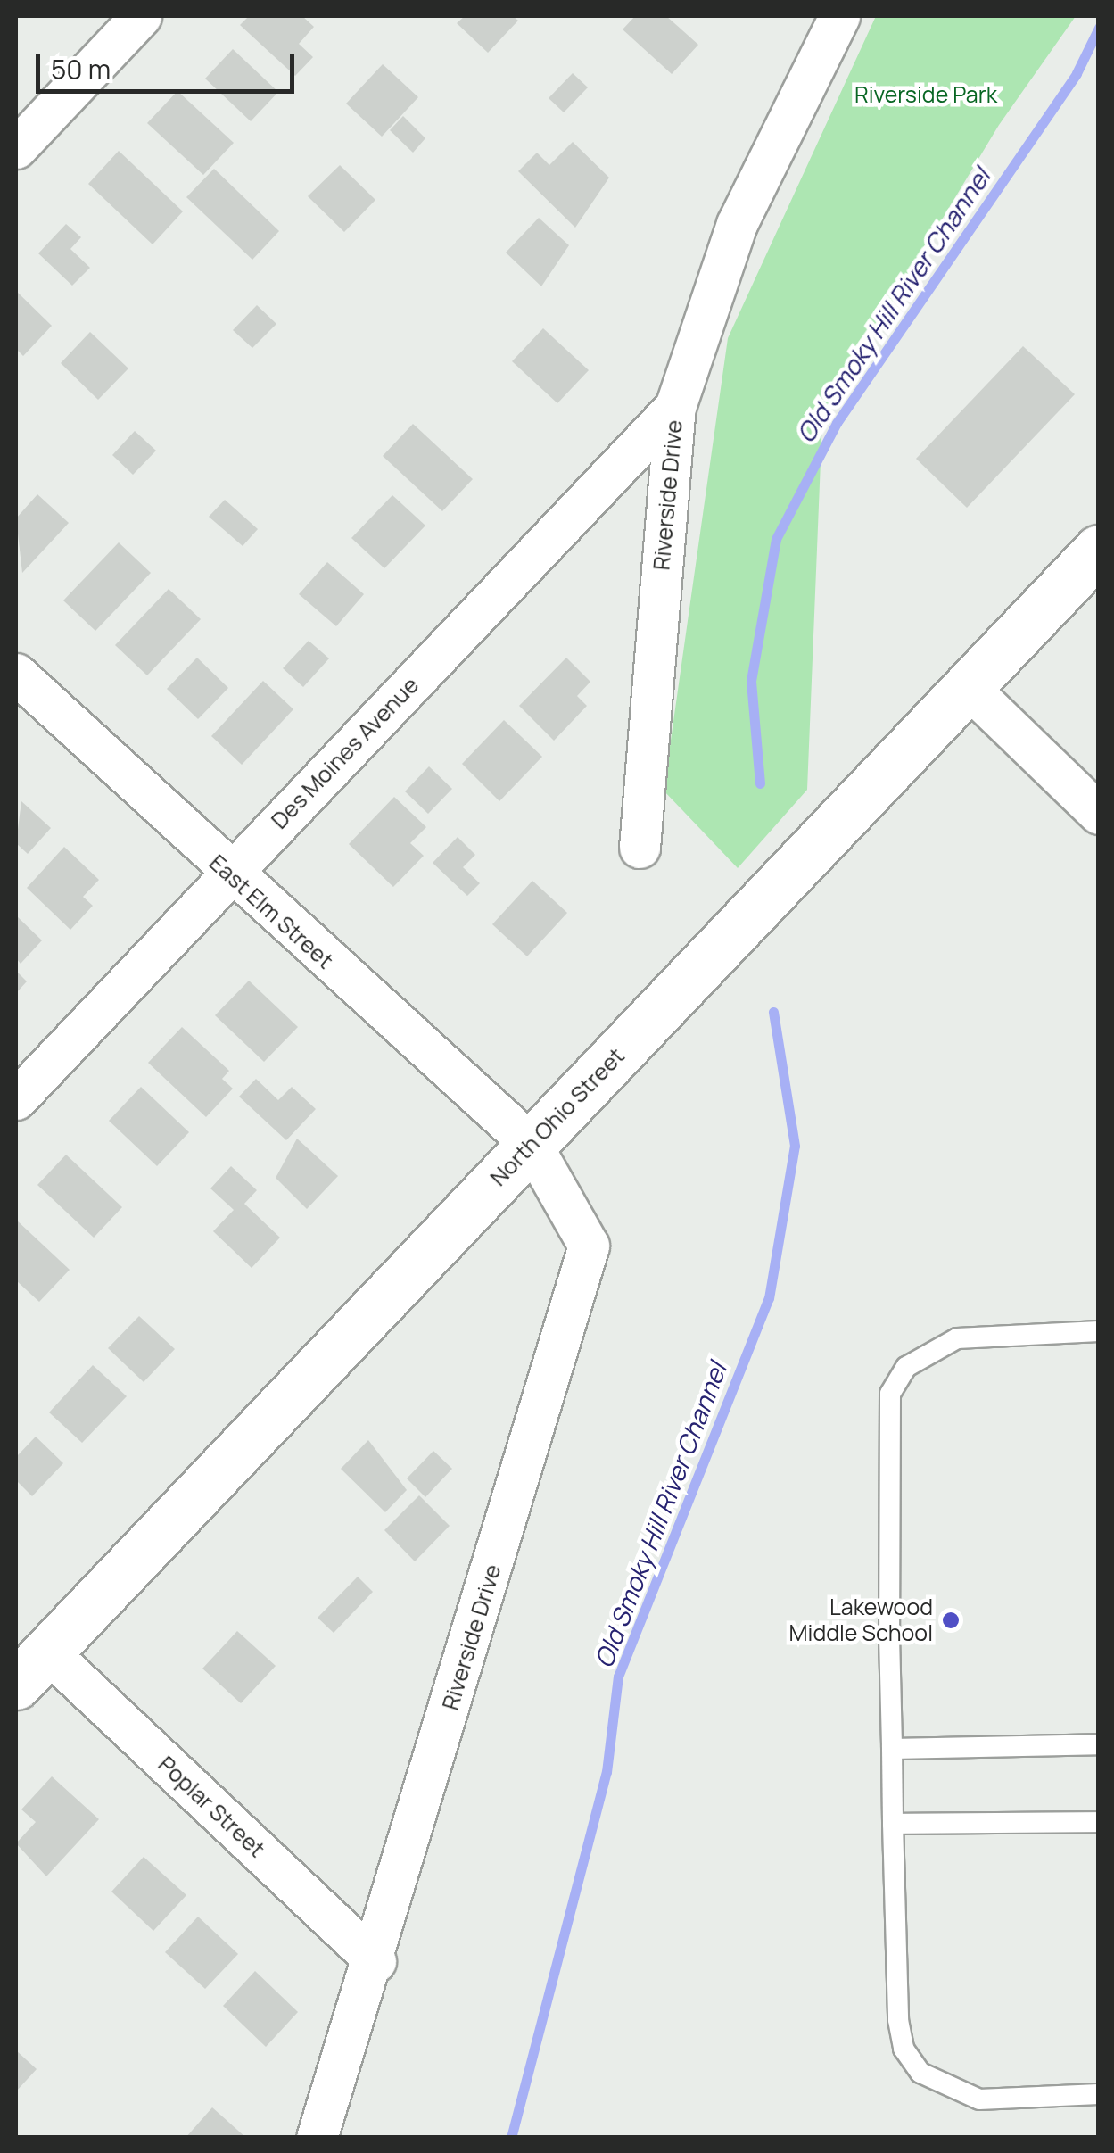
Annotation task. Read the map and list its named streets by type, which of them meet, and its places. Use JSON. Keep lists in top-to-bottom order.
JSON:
{
  "streets": {
    "main road": ["North Ohio Street"],
    "street": [
      "Riverside Drive",
      "Des Moines Avenue",
      "East Elm Street",
      "Poplar Street"
    ]
  },
  "crossings": [
    ["Riverside Drive", "Des Moines Avenue"],
    ["Riverside Drive", "East Elm Street"],
    ["Riverside Drive", "North Ohio Street"],
    ["Riverside Drive", "Poplar Street"],
    ["Des Moines Avenue", "East Elm Street"],
    ["East Elm Street", "North Ohio Street"],
    ["North Ohio Street", "Poplar Street"]
  ],
  "water": ["Old Smoky Hill River Channel"],
  "parks": ["Riverside Park"],
  "places": ["Lakewood Middle School"],
  "scale_bar": "50 m"
}
